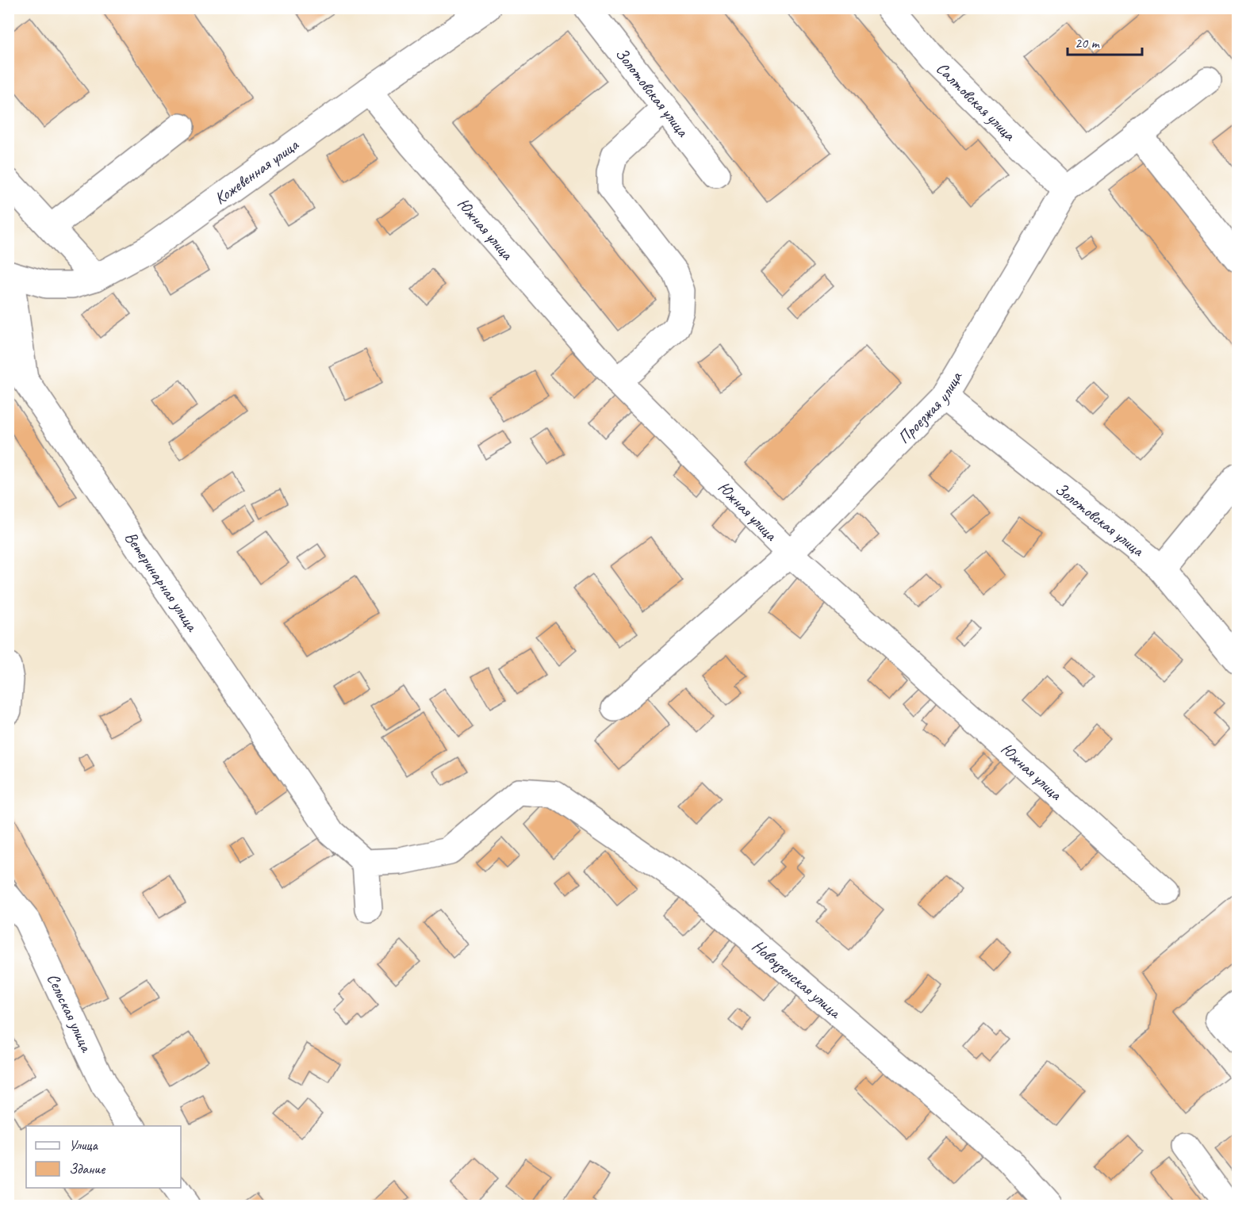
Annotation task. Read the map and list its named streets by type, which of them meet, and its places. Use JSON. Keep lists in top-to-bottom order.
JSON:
{
  "streets": {
    "street": [
      "Золотовская улица",
      "Салтовская улица",
      "Кожевенная улица",
      "Южная улица",
      "Проезжая улица",
      "Ветеринарная улица",
      "Новоузенская улица",
      "Сельская улица"
    ]
  },
  "crossings": [
    ["Золотовская улица", "Проезжая улица"],
    ["Салтовская улица", "Проезжая улица"],
    ["Кожевенная улица", "Южная улица"],
    ["Кожевенная улица", "Ветеринарная улица"],
    ["Южная улица", "Проезжая улица"],
    ["Ветеринарная улица", "Новоузенская улица"]
  ],
  "legend": ["Улица", "Здание"],
  "scale_bar": "20 m"
}
